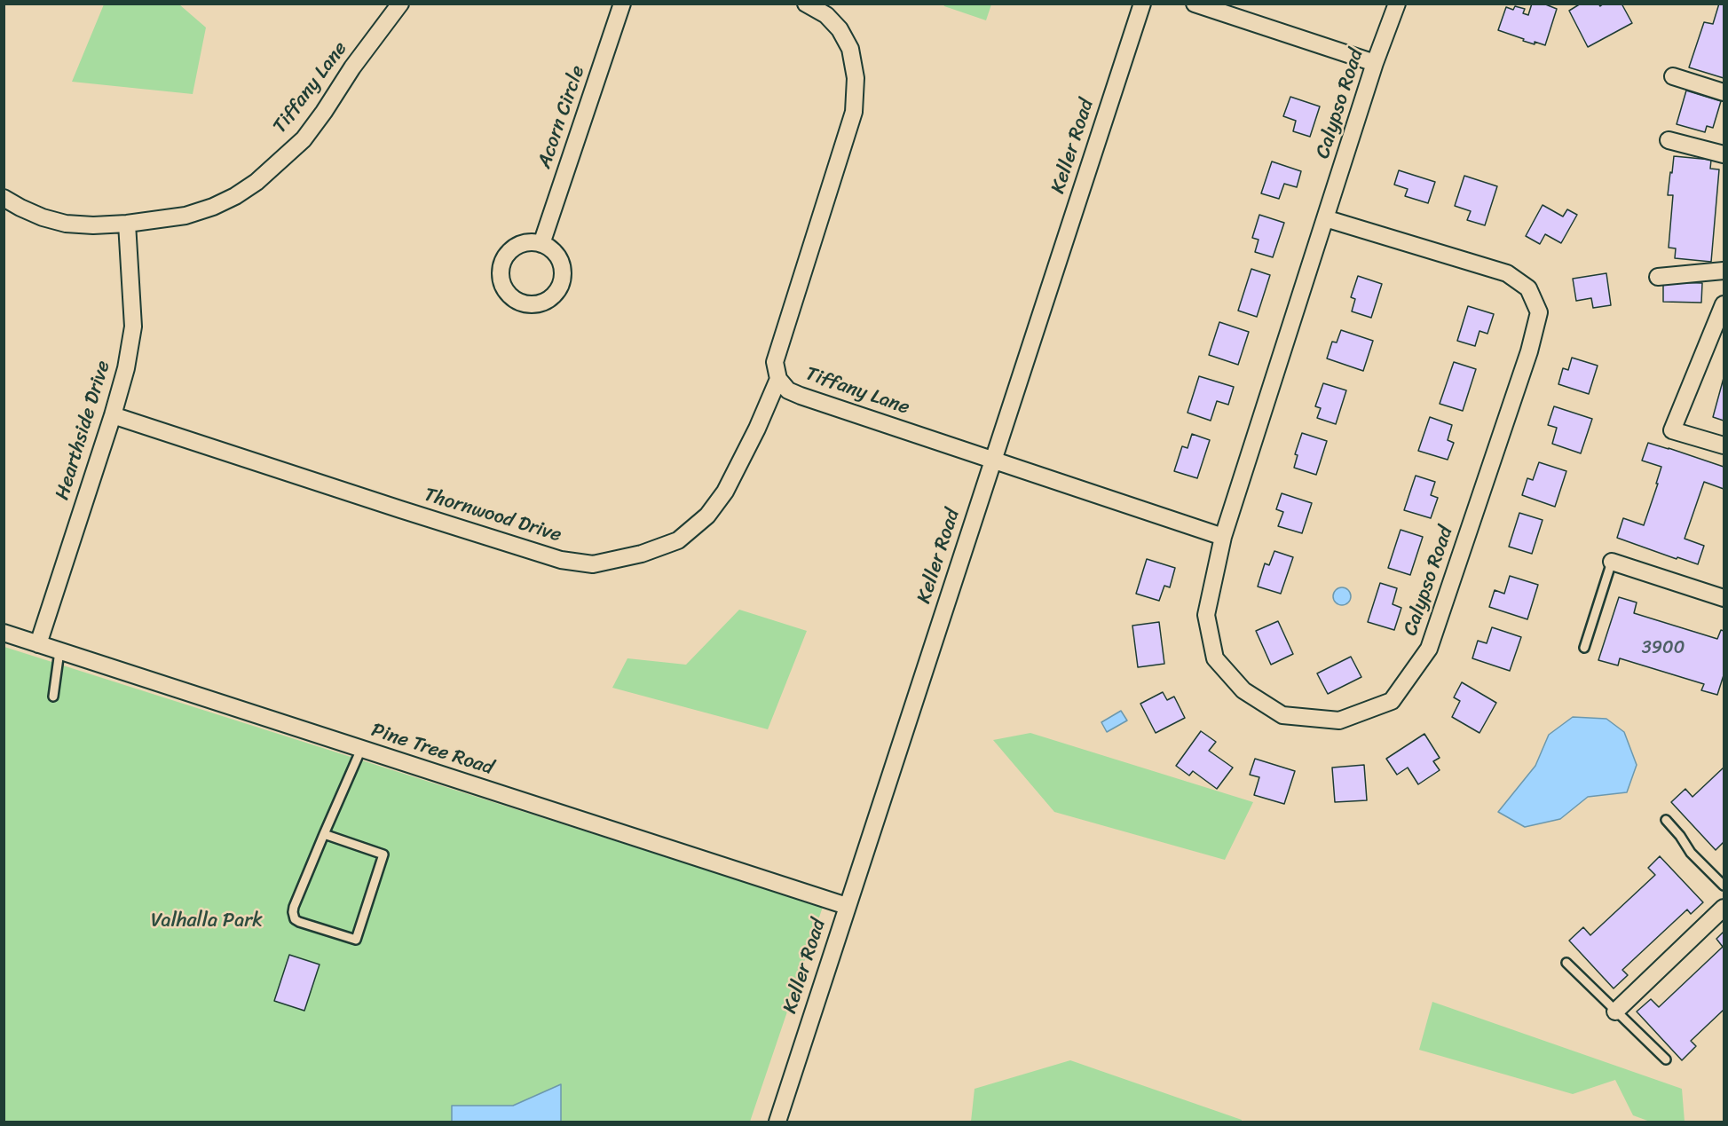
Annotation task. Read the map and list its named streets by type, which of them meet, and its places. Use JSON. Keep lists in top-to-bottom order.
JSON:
{
  "streets": {
    "street": [
      "Tiffany Lane",
      "Calypso Road",
      "Acorn Circle",
      "Keller Road",
      "Hearthside Drive",
      "Thornwood Drive",
      "Pine Tree Road"
    ]
  },
  "crossings": [
    ["Tiffany Lane", "Calypso Road"],
    ["Tiffany Lane", "Keller Road"],
    ["Tiffany Lane", "Hearthside Drive"],
    ["Tiffany Lane", "Thornwood Drive"],
    ["Keller Road", "Pine Tree Road"],
    ["Hearthside Drive", "Thornwood Drive"],
    ["Hearthside Drive", "Pine Tree Road"]
  ],
  "parks": ["Valhalla Park"],
  "house_numbers": ["3900"]
}
